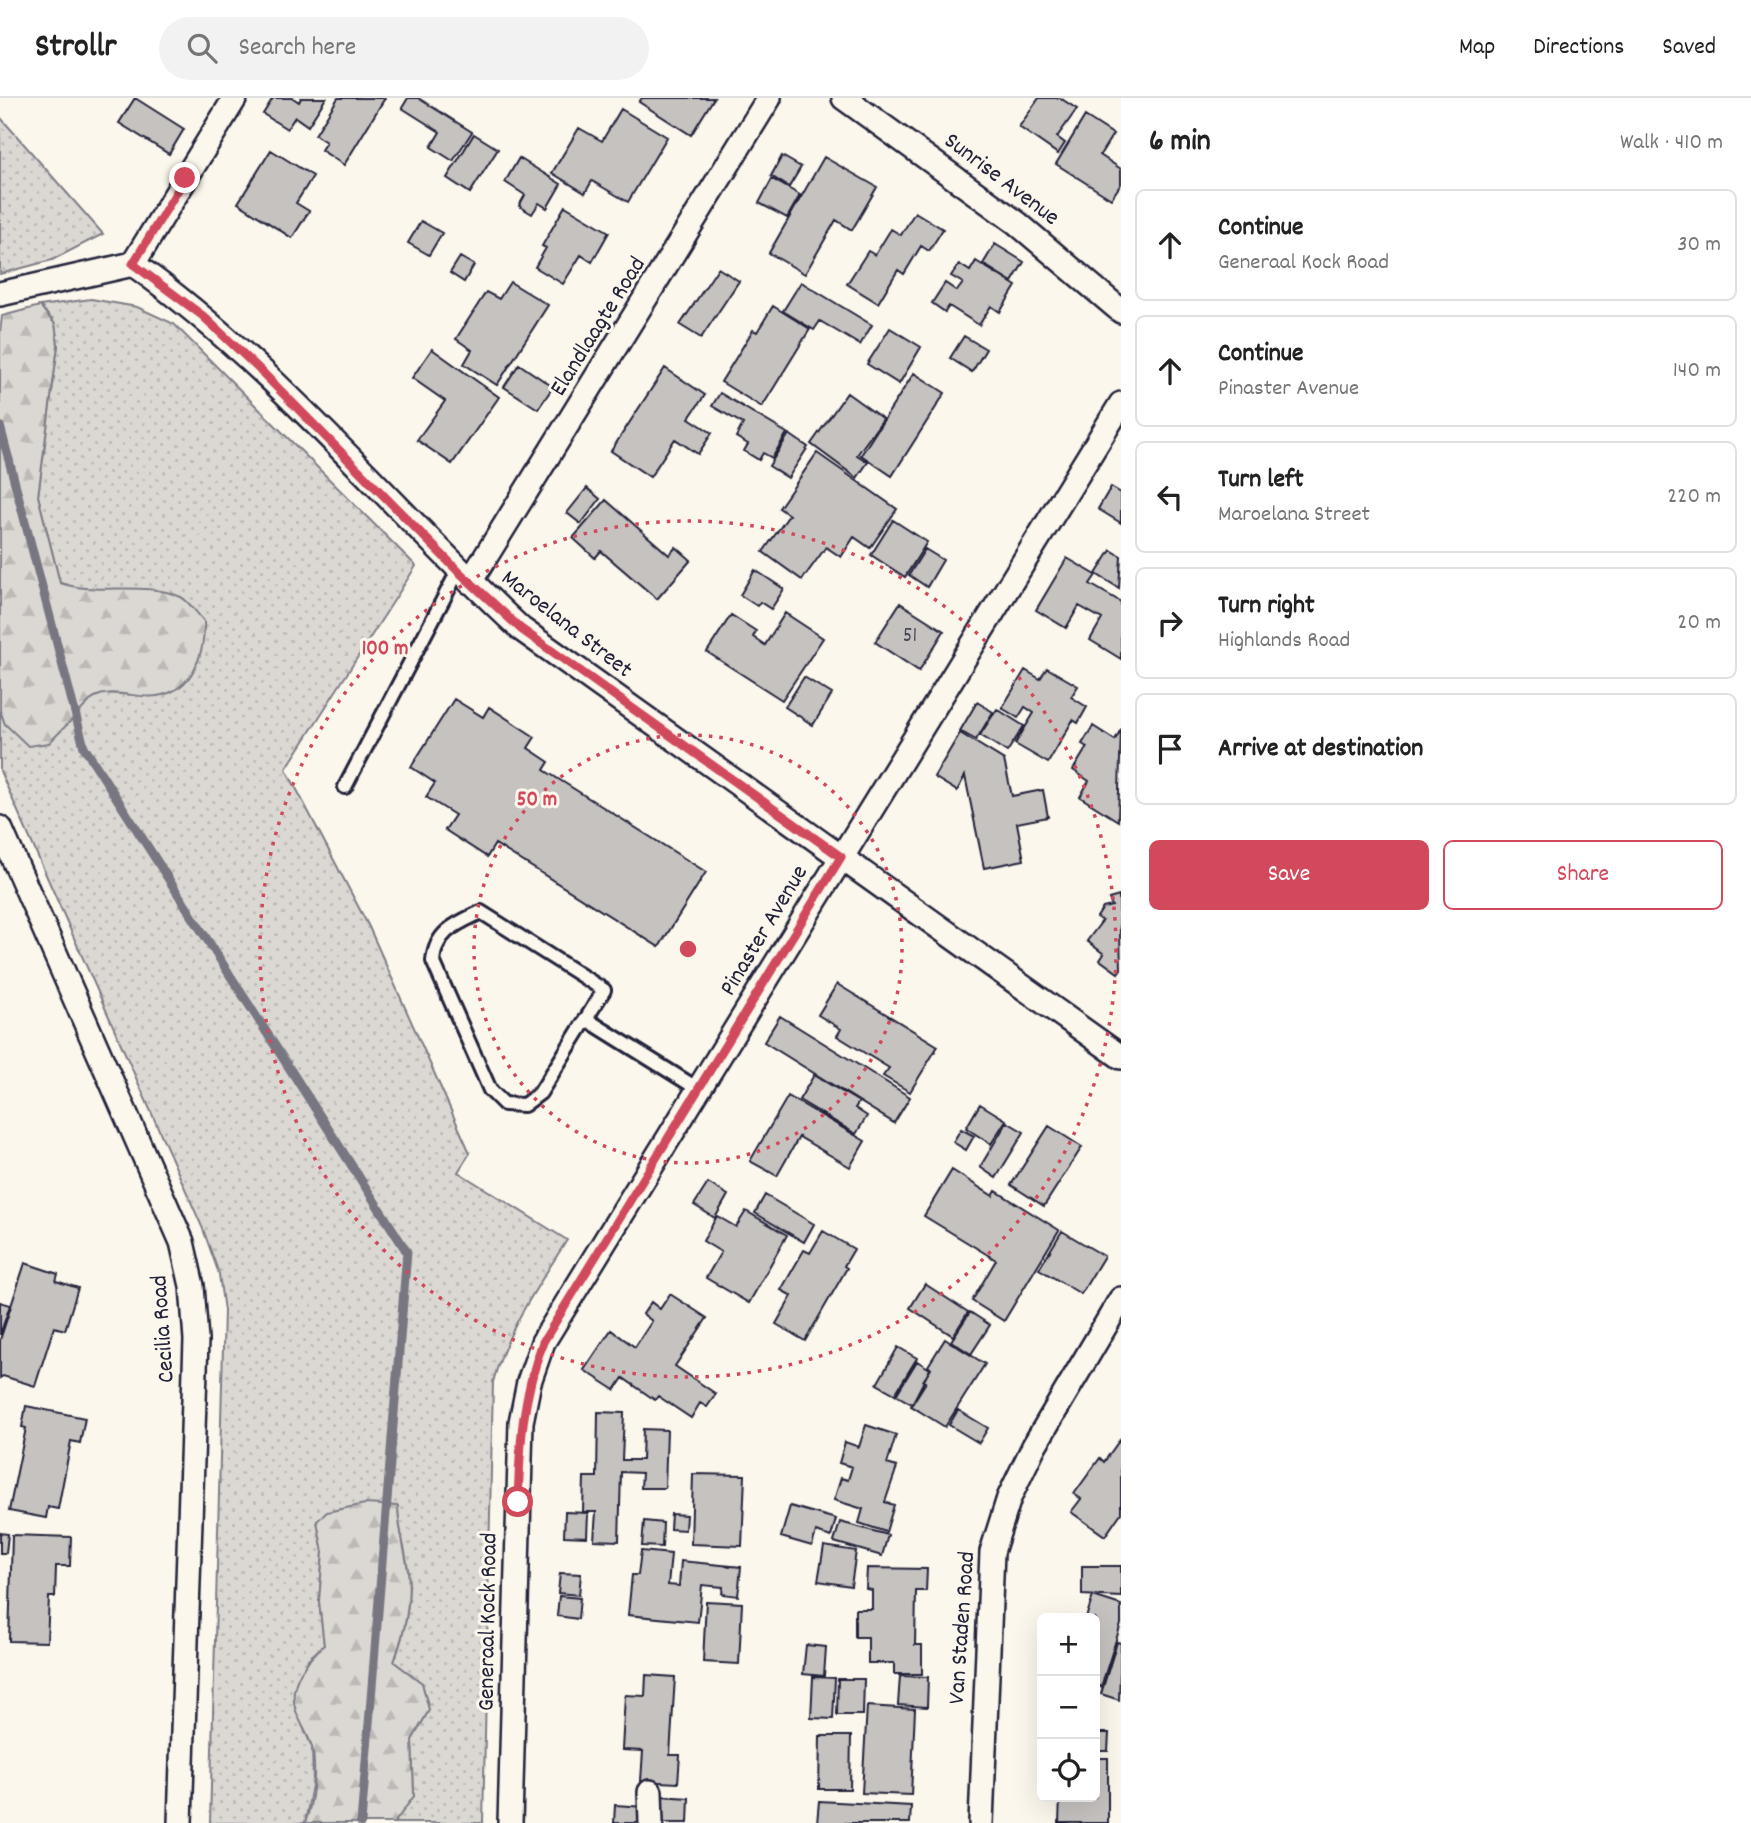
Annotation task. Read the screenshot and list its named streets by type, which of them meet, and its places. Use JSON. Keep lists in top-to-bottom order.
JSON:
{
  "streets": {
    "street": [
      "Sunrise Avenue",
      "Elandlaagte Road",
      "Maroelana Street",
      "Pinaster Avenue",
      "Cecilia Road",
      "Generaal Kock Road",
      "Van Staden Road"
    ]
  },
  "crossings": [
    ["Elandlaagte Road", "Maroelana Street"],
    ["Maroelana Street", "Pinaster Avenue"],
    ["Pinaster Avenue", "Generaal Kock Road"]
  ],
  "house_numbers": ["51"],
  "page": {
    "header": "Strollr",
    "search": "Search here",
    "nav": ["Map", "Directions", "Saved"],
    "heading": ["6 min", "Walk · 410 m"],
    "list": [
      ["Continue", "Generaal Kock Road", "30 m"],
      ["Continue", "Pinaster Avenue", "140 m"],
      ["Turn left", "Maroelana Street", "220 m"],
      ["Turn right", "Highlands Road", "20 m"],
      "Arrive at destination"
    ],
    "buttons": ["Save", "Share"],
    "map_buttons": ["+", "−"]
  },
  "rings": ["100 m", "50 m"]
}
